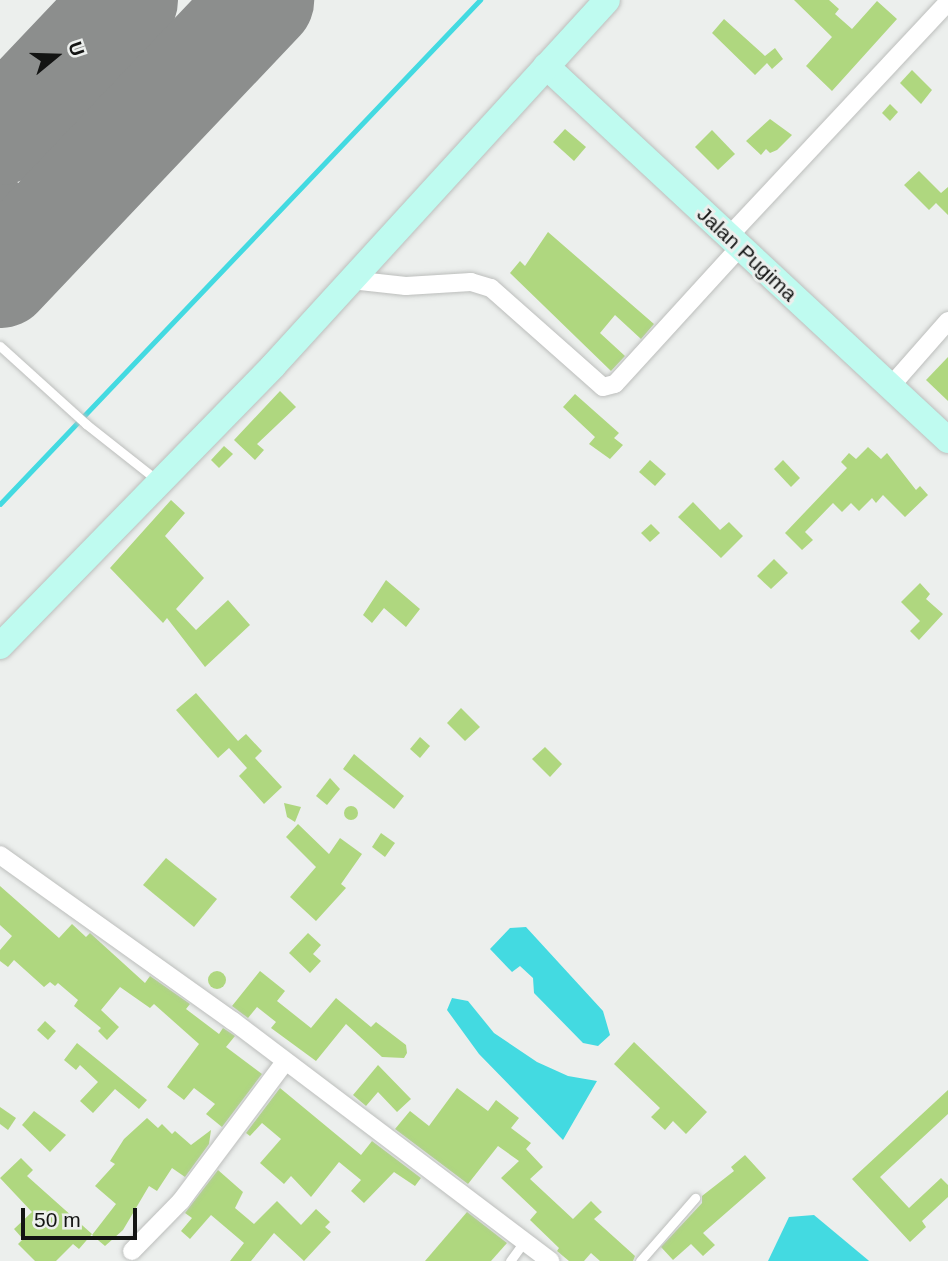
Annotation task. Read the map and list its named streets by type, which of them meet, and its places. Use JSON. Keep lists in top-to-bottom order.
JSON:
{
  "streets": {
    "main road": ["Jalan Pugima"]
  },
  "scale_bar": "50 m",
  "north": "right"
}
